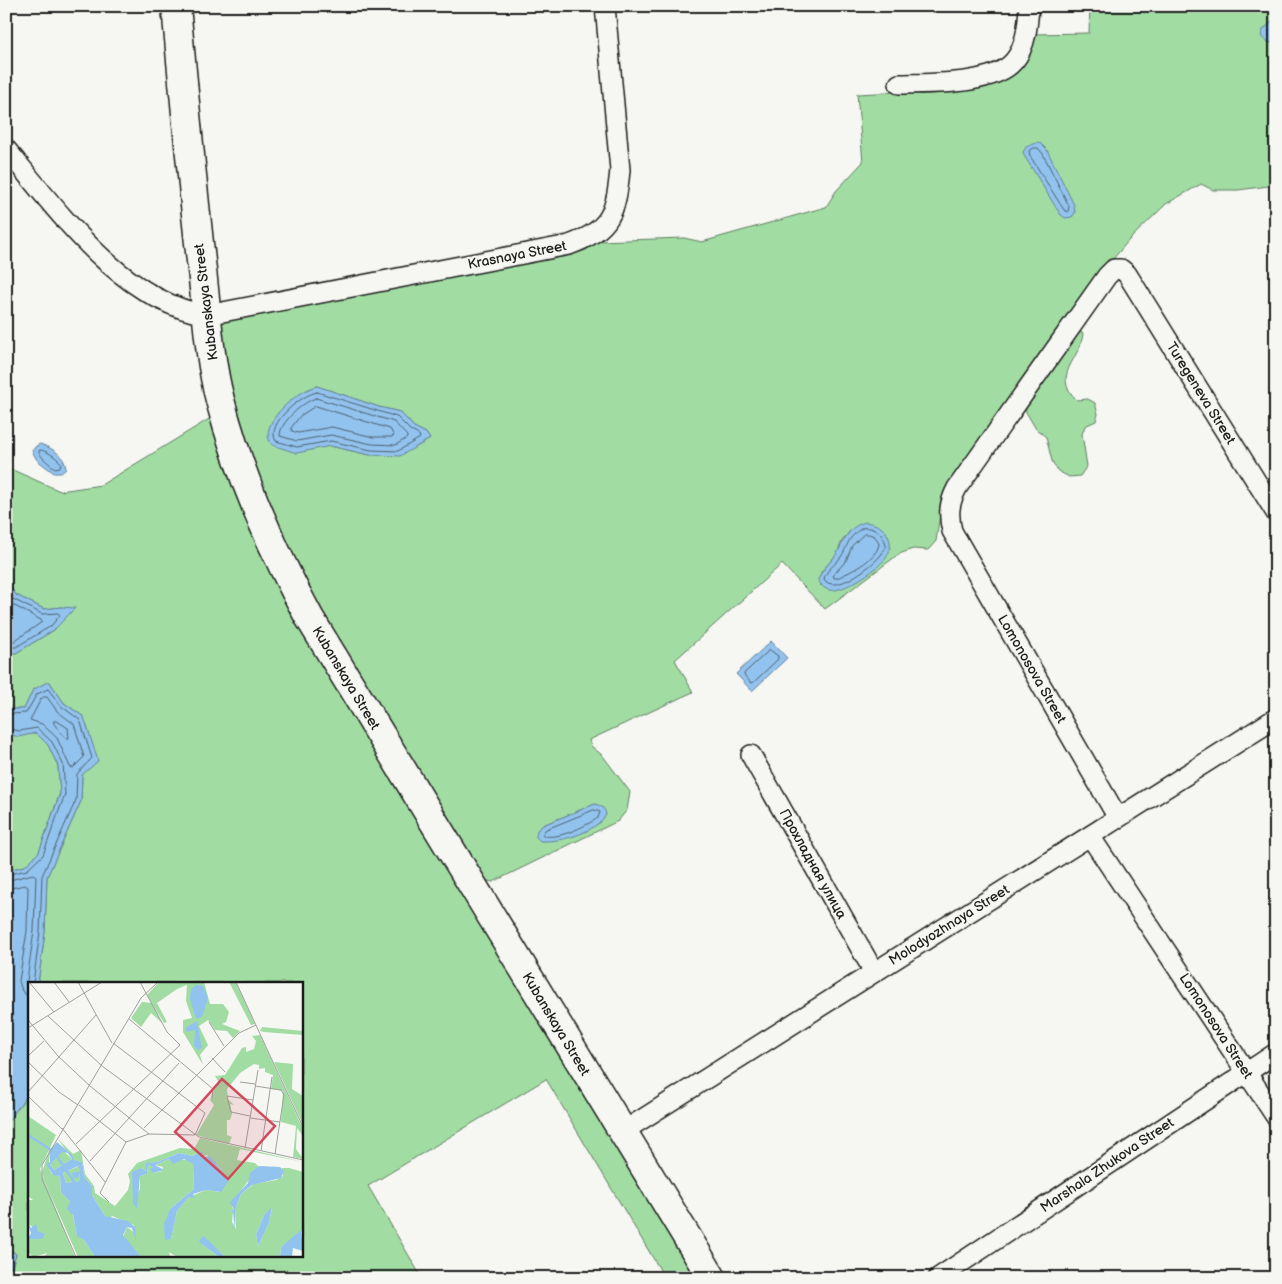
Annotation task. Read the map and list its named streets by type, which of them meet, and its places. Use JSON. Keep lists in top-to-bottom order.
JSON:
{
  "streets": {
    "street": [
      "Krasnaya Street",
      "Kubanskaya Street",
      "Turegeneva Street",
      "Lomonosova Street",
      "Прохладная улица",
      "Molodyozhnaya Street",
      "Marshala Zhukova Street"
    ]
  },
  "crossings": [
    ["Krasnaya Street", "Kubanskaya Street"],
    ["Kubanskaya Street", "Molodyozhnaya Street"],
    ["Turegeneva Street", "Lomonosova Street"],
    ["Lomonosova Street", "Molodyozhnaya Street"],
    ["Lomonosova Street", "Marshala Zhukova Street"],
    ["Прохладная улица", "Molodyozhnaya Street"]
  ]
}
